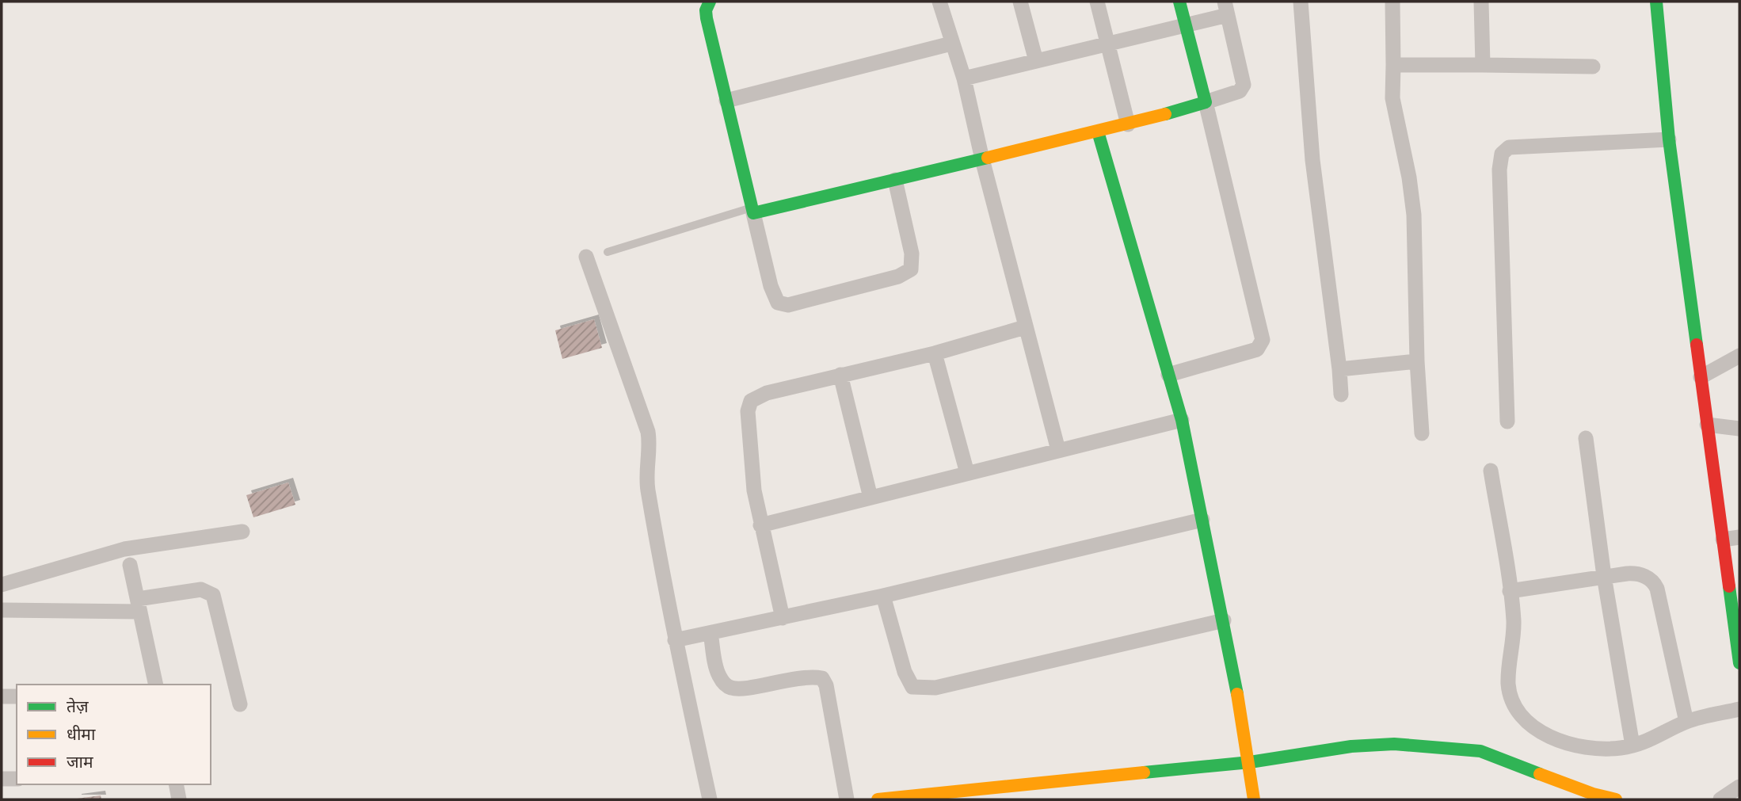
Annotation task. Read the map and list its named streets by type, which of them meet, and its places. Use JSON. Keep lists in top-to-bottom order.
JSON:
{
  "legend": ["तेज़", "धीमा", "जाम"]
}
